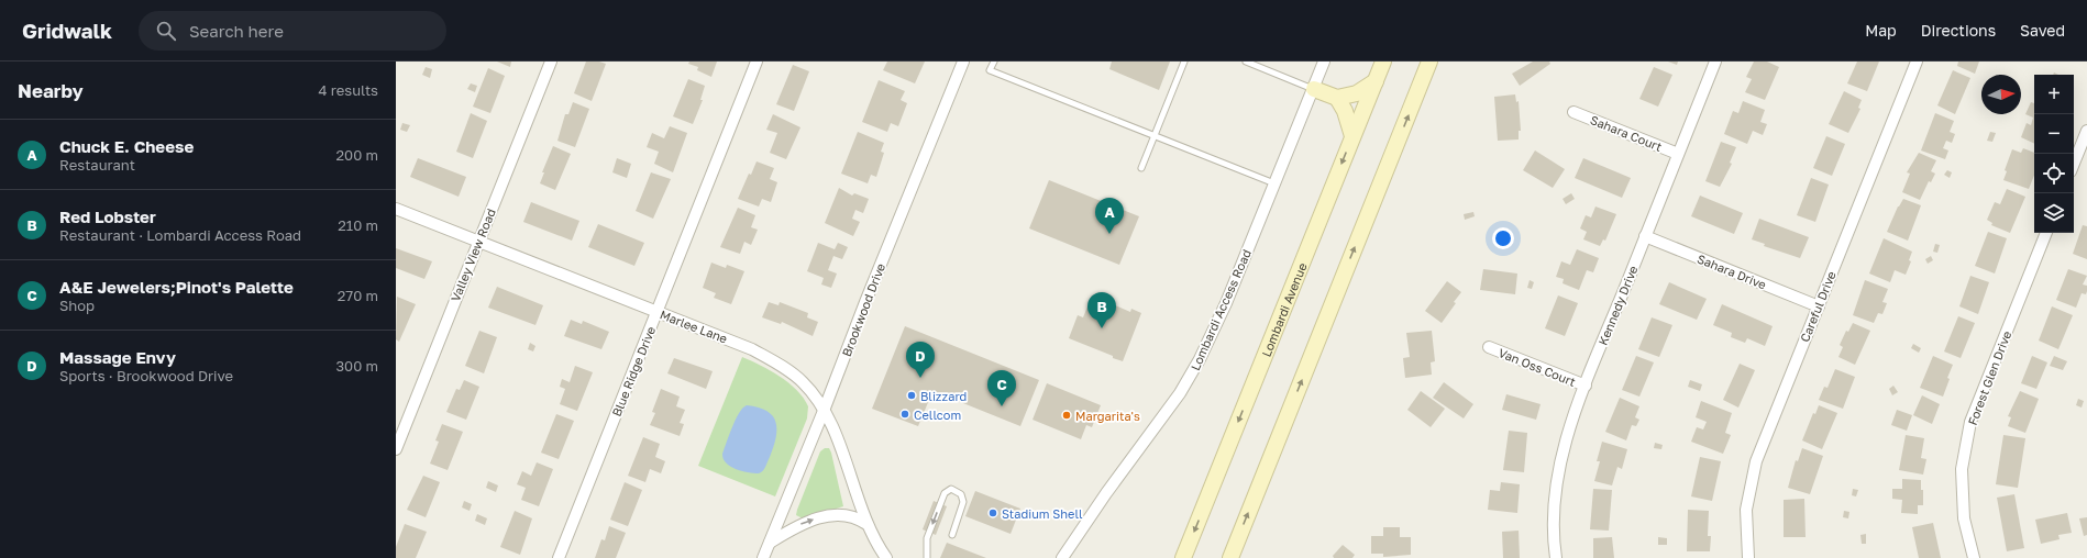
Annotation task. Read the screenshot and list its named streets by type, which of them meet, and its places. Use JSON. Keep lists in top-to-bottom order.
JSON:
{
  "streets": {
    "main road": ["Lombardi Avenue"],
    "street": [
      "Sahara Court",
      "Valley View Road",
      "Sahara Drive",
      "Kennedy Drive",
      "Careful Drive",
      "Brookwood Drive",
      "Lombardi Access Road",
      "Marlee Lane",
      "Van Oss Court",
      "Blue Ridge Drive",
      "Forest Glen Drive"
    ]
  },
  "crossings": [
    ["Sahara Court", "Kennedy Drive"],
    ["Valley View Road", "Marlee Lane"],
    ["Sahara Drive", "Kennedy Drive"],
    ["Sahara Drive", "Careful Drive"],
    ["Kennedy Drive", "Van Oss Court"],
    ["Brookwood Drive", "Marlee Lane"],
    ["Marlee Lane", "Blue Ridge Drive"]
  ],
  "places": [
    "Blizzard",
    "Cellcom",
    "Margarita's",
    "Stadium Shell"
  ],
  "north": "right",
  "page": {
    "header": "Gridwalk",
    "search": "Search here",
    "nav": ["Map", "Directions", "Saved"],
    "heading": ["Nearby", "4 results"],
    "map_buttons": ["+", "−"],
    "list": [
      {
        "mark": "A",
        "name": "Chuck E. Cheese",
        "note": "Restaurant",
        "value": "200 m"
      },
      {
        "mark": "B",
        "name": "Red Lobster",
        "note": "Restaurant · Lombardi Access Road",
        "value": "210 m"
      },
      {
        "mark": "C",
        "name": "A&E Jewelers;Pinot's Palette",
        "note": "Shop",
        "value": "270 m"
      },
      {
        "mark": "D",
        "name": "Massage Envy",
        "note": "Sports · Brookwood Drive",
        "value": "300 m"
      }
    ],
    "pins": [
      "A",
      "B",
      "D",
      "C"
    ]
  }
}
